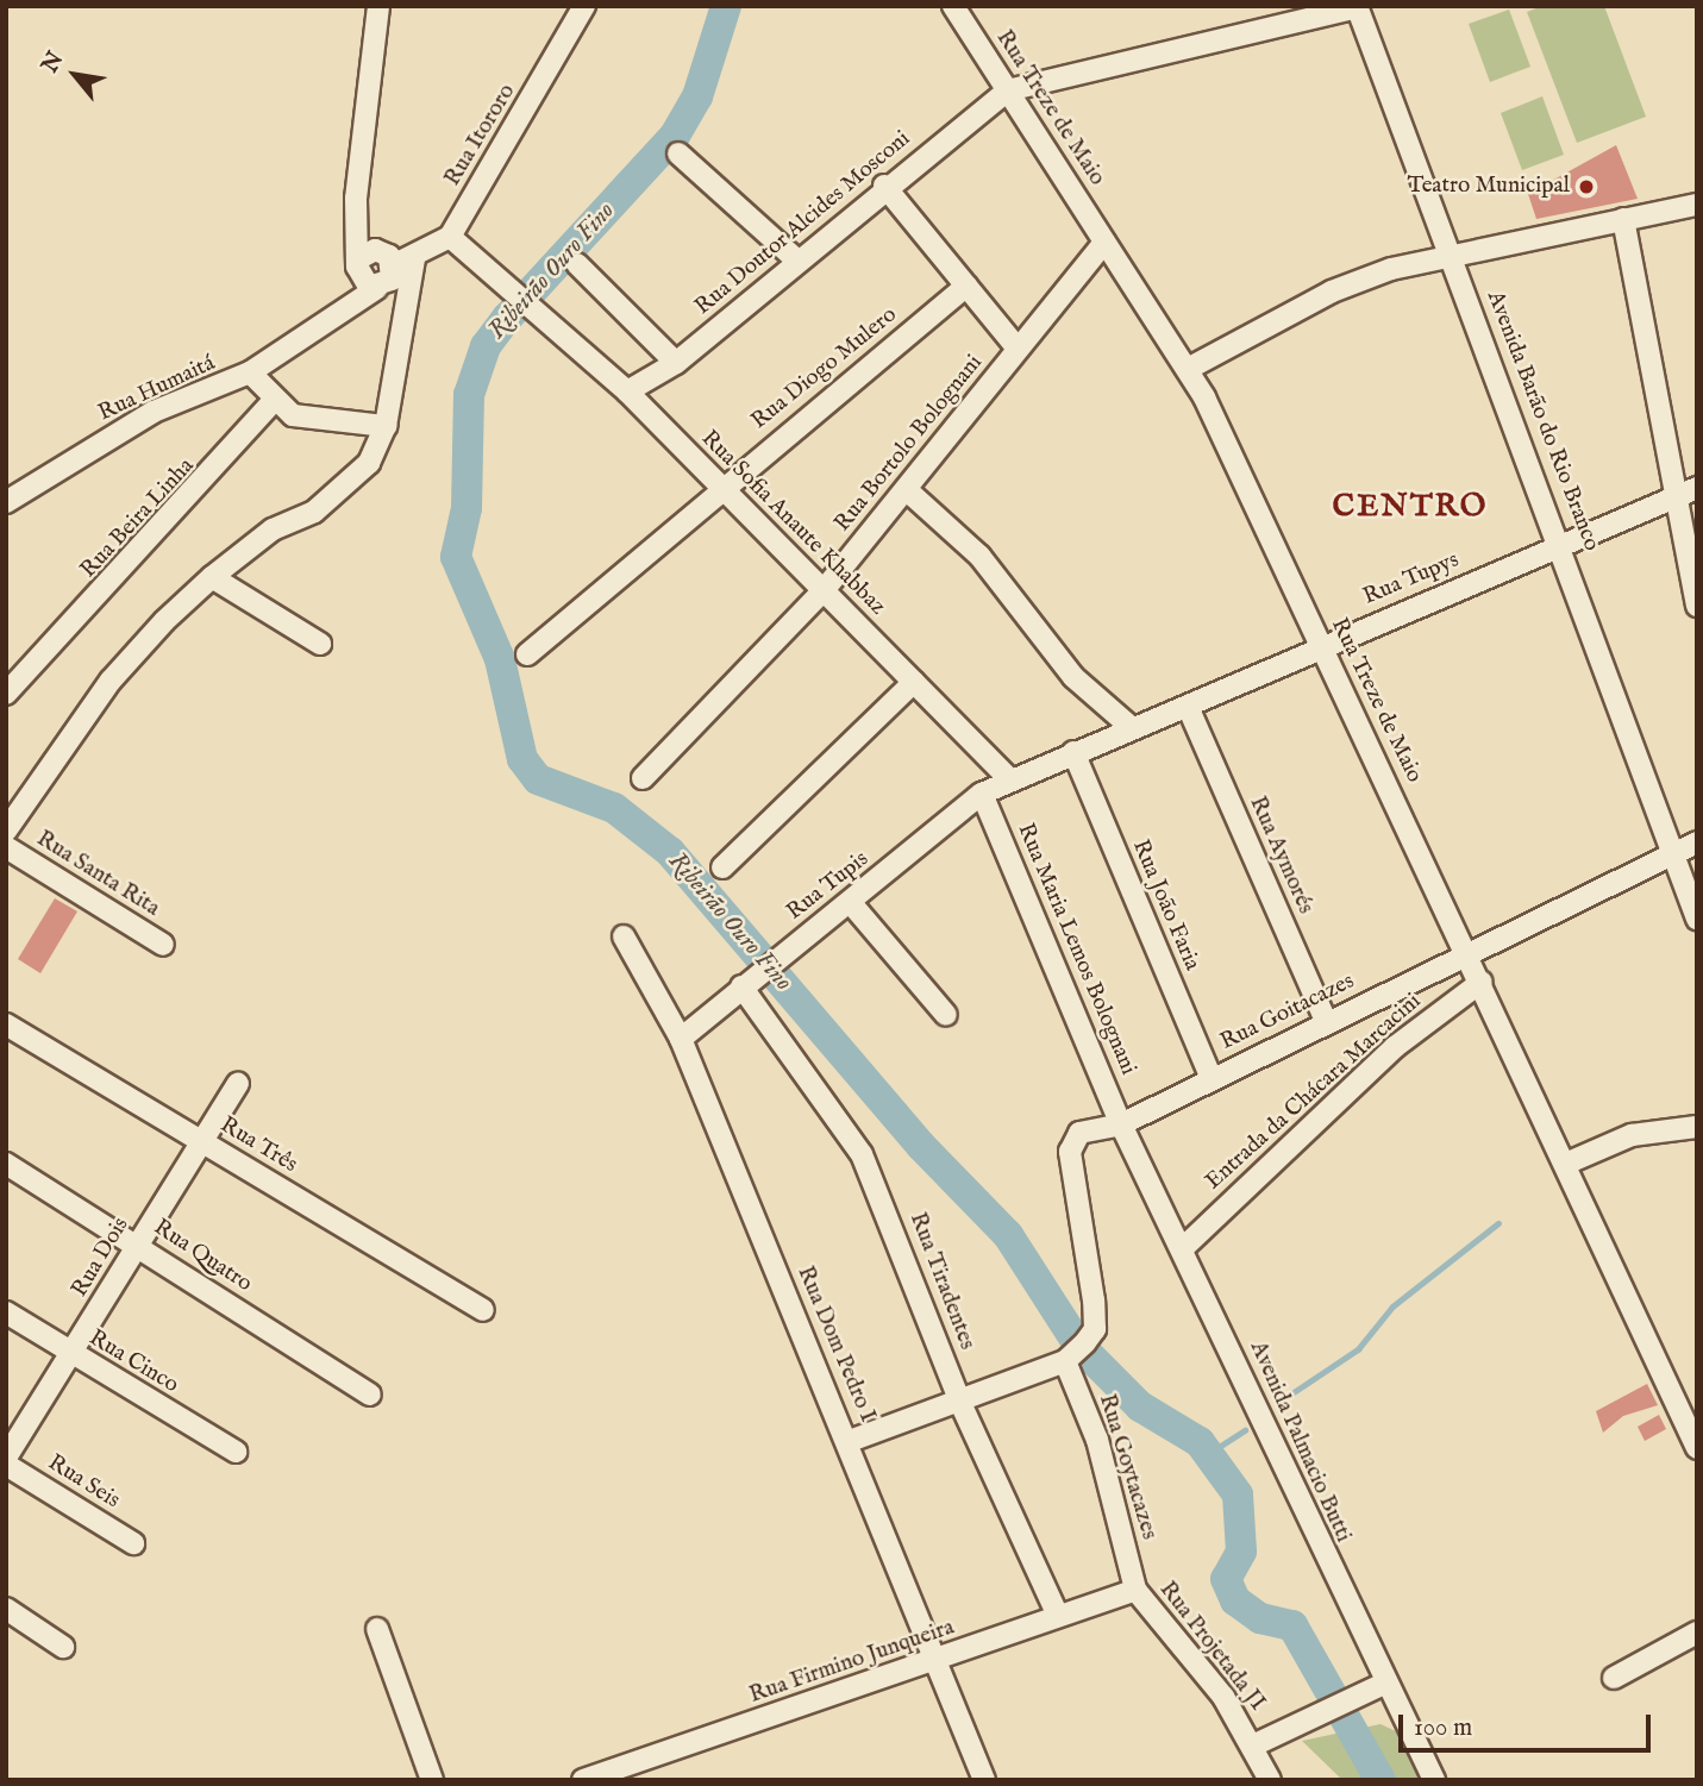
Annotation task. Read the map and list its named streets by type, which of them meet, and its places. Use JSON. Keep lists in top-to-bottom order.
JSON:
{
  "streets": {
    "street": [
      "Rua Treze de Maio",
      "Rua Itororo",
      "Rua Doutor Alcides Mosconi",
      "Rua Diogo Mulero",
      "Rua Humaitá",
      "Avenida Barão do Rio Branco",
      "Rua Bortolo Bolognani",
      "Rua Beira Linha",
      "Rua Sofia Anaute Khabbaz",
      "Rua Tupys",
      "Rua Aymorés",
      "Rua Santa Rita",
      "Rua Tupis",
      "Rua João Faria",
      "Rua Maria Lemos Bolognani",
      "Rua Goitacazes",
      "Entrada da Chácara Marcacini",
      "Rua Três",
      "Rua Quatro",
      "Rua Dois",
      "Rua Tiradentes",
      "Rua Dom Pedro I",
      "Rua Cinco",
      "Avenida Palmacio Butti",
      "Rua Goytacazes",
      "Rua Seis",
      "Rua Projetada JI",
      "Rua Firmino Junqueira"
    ]
  },
  "crossings": [
    ["Rua Treze de Maio", "Rua Doutor Alcides Mosconi"],
    ["Rua Treze de Maio", "Rua Bortolo Bolognani"],
    ["Rua Treze de Maio", "Rua Tupys"],
    ["Rua Treze de Maio", "Rua Goitacazes"],
    ["Rua Treze de Maio", "Entrada da Chácara Marcacini"],
    ["Rua Itororo", "Rua Sofia Anaute Khabbaz"],
    ["Rua Doutor Alcides Mosconi", "Rua Sofia Anaute Khabbaz"],
    ["Rua Diogo Mulero", "Rua Sofia Anaute Khabbaz"],
    ["Avenida Barão do Rio Branco", "Rua Tupys"],
    ["Avenida Barão do Rio Branco", "Rua Goitacazes"],
    ["Rua Bortolo Bolognani", "Rua Sofia Anaute Khabbaz"],
    ["Rua Sofia Anaute Khabbaz", "Rua Tupys"],
    ["Rua Sofia Anaute Khabbaz", "Rua Tupis"],
    ["Rua Tupys", "Rua Aymorés"],
    ["Rua Tupys", "Rua Tupis"],
    ["Rua Tupys", "Rua João Faria"],
    ["Rua Aymorés", "Rua Goitacazes"],
    ["Rua Tupis", "Rua Maria Lemos Bolognani"],
    ["Rua Tupis", "Rua Tiradentes"],
    ["Rua Tupis", "Rua Dom Pedro I"],
    ["Rua João Faria", "Rua Goitacazes"],
    ["Rua Maria Lemos Bolognani", "Rua Goitacazes"],
    ["Rua Maria Lemos Bolognani", "Avenida Palmacio Butti"],
    ["Rua Goitacazes", "Avenida Palmacio Butti"],
    ["Rua Goitacazes", "Rua Goytacazes"],
    ["Entrada da Chácara Marcacini", "Avenida Palmacio Butti"],
    ["Rua Três", "Rua Dois"],
    ["Rua Quatro", "Rua Dois"],
    ["Rua Dois", "Rua Cinco"],
    ["Rua Tiradentes", "Rua Firmino Junqueira"],
    ["Rua Dom Pedro I", "Rua Firmino Junqueira"],
    ["Rua Goytacazes", "Rua Projetada JI"],
    ["Rua Goytacazes", "Rua Firmino Junqueira"],
    ["Rua Projetada JI", "Rua Firmino Junqueira"]
  ],
  "districts": ["CENTRO"],
  "water": ["Ribeirão Ouro Fino"],
  "places": ["Teatro Municipal"],
  "scale_bar": "100 m",
  "north": "top left"
}
